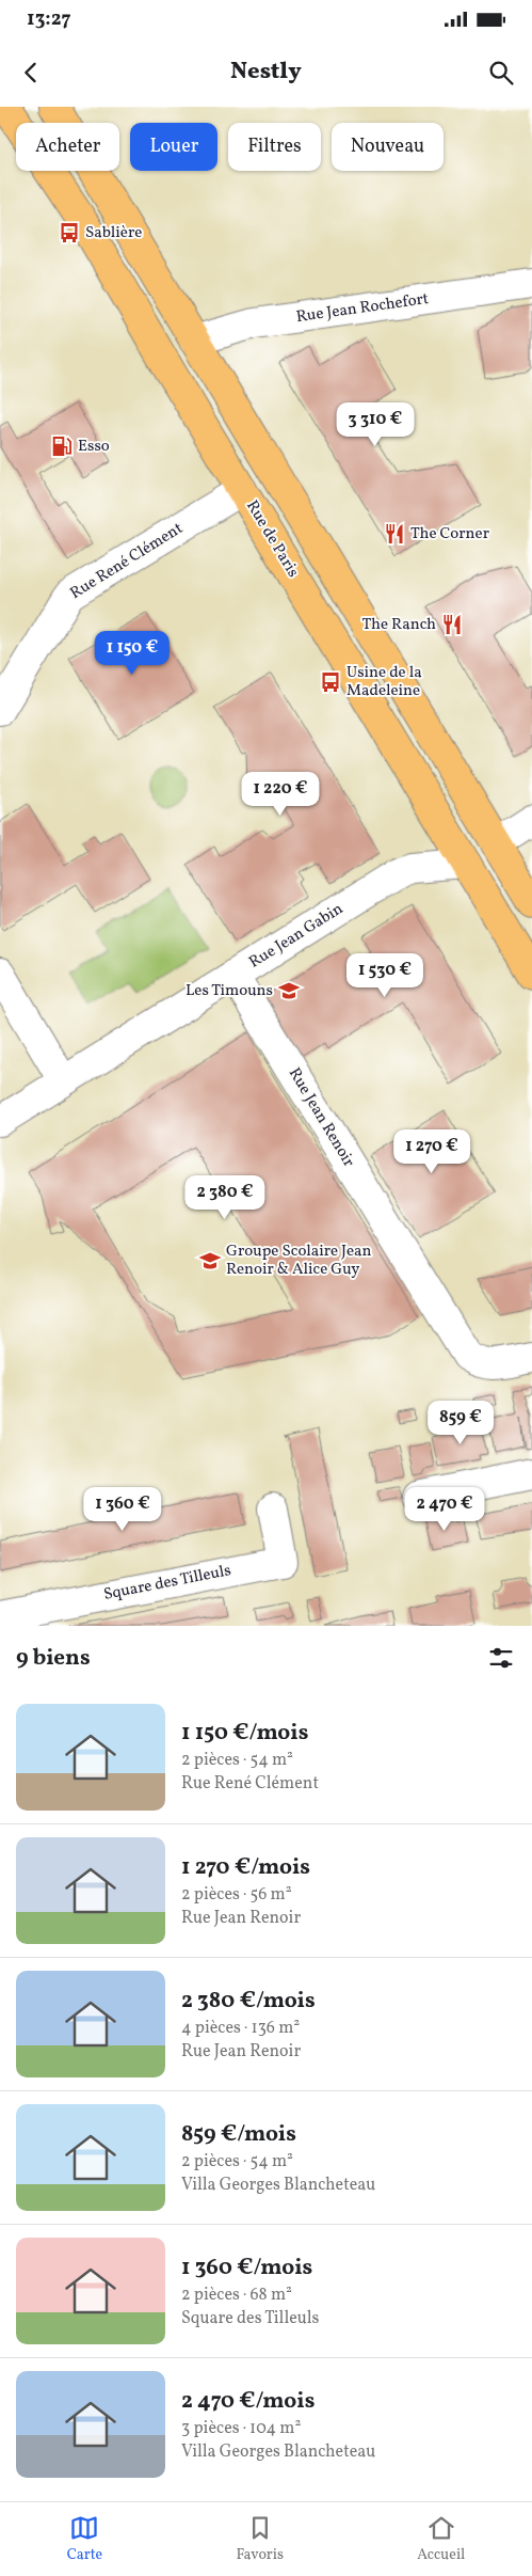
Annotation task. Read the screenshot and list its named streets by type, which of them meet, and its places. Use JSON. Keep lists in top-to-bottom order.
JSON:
{
  "streets": {
    "main road": ["Rue de Paris"],
    "street": [
      "Rue Jean Rochefort",
      "Rue René Clément",
      "Rue Jean Gabin",
      "Rue Jean Renoir",
      "Square des Tilleuls"
    ]
  },
  "crossings": [
    ["Rue de Paris", "Rue René Clément"],
    ["Rue de Paris", "Rue Jean Gabin"],
    ["Rue Jean Gabin", "Rue Jean Renoir"]
  ],
  "places": {
    "bus stop": ["Sablière", "Usine de la Madeleine"],
    "fuel station": ["Esso"],
    "restaurant": ["The Corner", "The Ranch"],
    "school or university": ["Les Timouns", "Groupe Scolaire Jean Renoir & Alice Guy"]
  },
  "page": {
    "status": "13:27",
    "header": "Nestly",
    "chip": [
      "Acheter",
      "Louer",
      "Filtres",
      "Nouveau"
    ],
    "price": [
      "3 310 €",
      "1 150 €",
      "1 220 €",
      "1 530 €",
      "1 270 €",
      "2 380 €",
      "859 €",
      "1 360 €",
      "2 470 €"
    ],
    "heading": "9 biens",
    "list": [
      {
        "name": "1 150 €/mois",
        "note": "2 pièces · 54 m² · Rue René Clément"
      },
      {
        "name": "1 270 €/mois",
        "note": "2 pièces · 56 m² · Rue Jean Renoir"
      },
      {
        "name": "2 380 €/mois",
        "note": "4 pièces · 136 m² · Rue Jean Renoir"
      },
      {
        "name": "859 €/mois",
        "note": "2 pièces · 54 m² · Villa Georges Blancheteau"
      },
      {
        "name": "1 360 €/mois",
        "note": "2 pièces · 68 m² · Square des Tilleuls"
      },
      {
        "name": "2 470 €/mois",
        "note": "3 pièces · 104 m² · Villa Georges Blancheteau"
      }
    ],
    "tabs": ["Carte", "Favoris", "Accueil"]
  }
}
